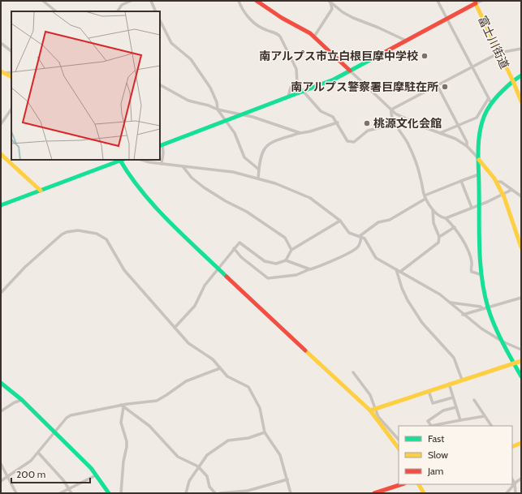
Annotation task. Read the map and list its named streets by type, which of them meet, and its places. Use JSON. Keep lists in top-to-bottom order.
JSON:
{
  "streets": {
    "street": ["富士川街道"]
  },
  "places": ["南アルプス市立白根巨摩中学校", "南アルプス警察署巨摩駐在所", "桃源文化会館"],
  "legend": ["Fast", "Slow", "Jam"],
  "scale_bar": "200 m"
}
